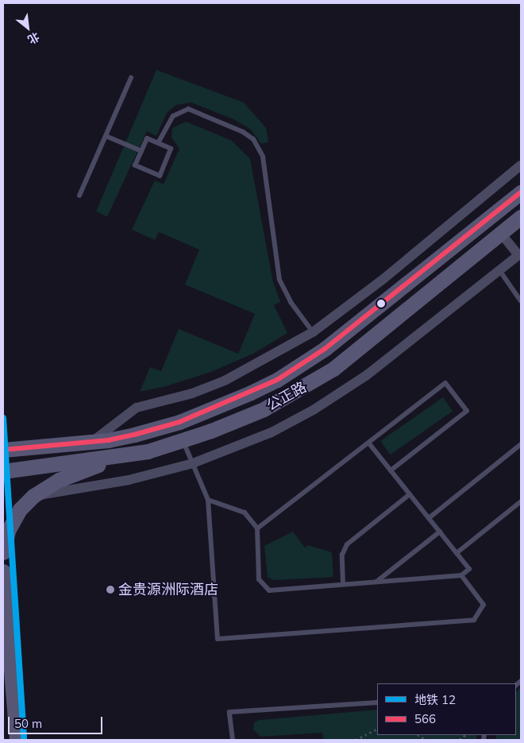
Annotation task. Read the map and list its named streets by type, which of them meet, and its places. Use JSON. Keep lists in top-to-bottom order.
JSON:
{
  "streets": {
    "main road": ["公正路"]
  },
  "places": ["金贵源洲际酒店"],
  "lines": ["transit line 566", "metro line 12"],
  "legend": ["地铁 12", "566"],
  "scale_bar": "50 m",
  "north": "bottom right"
}
